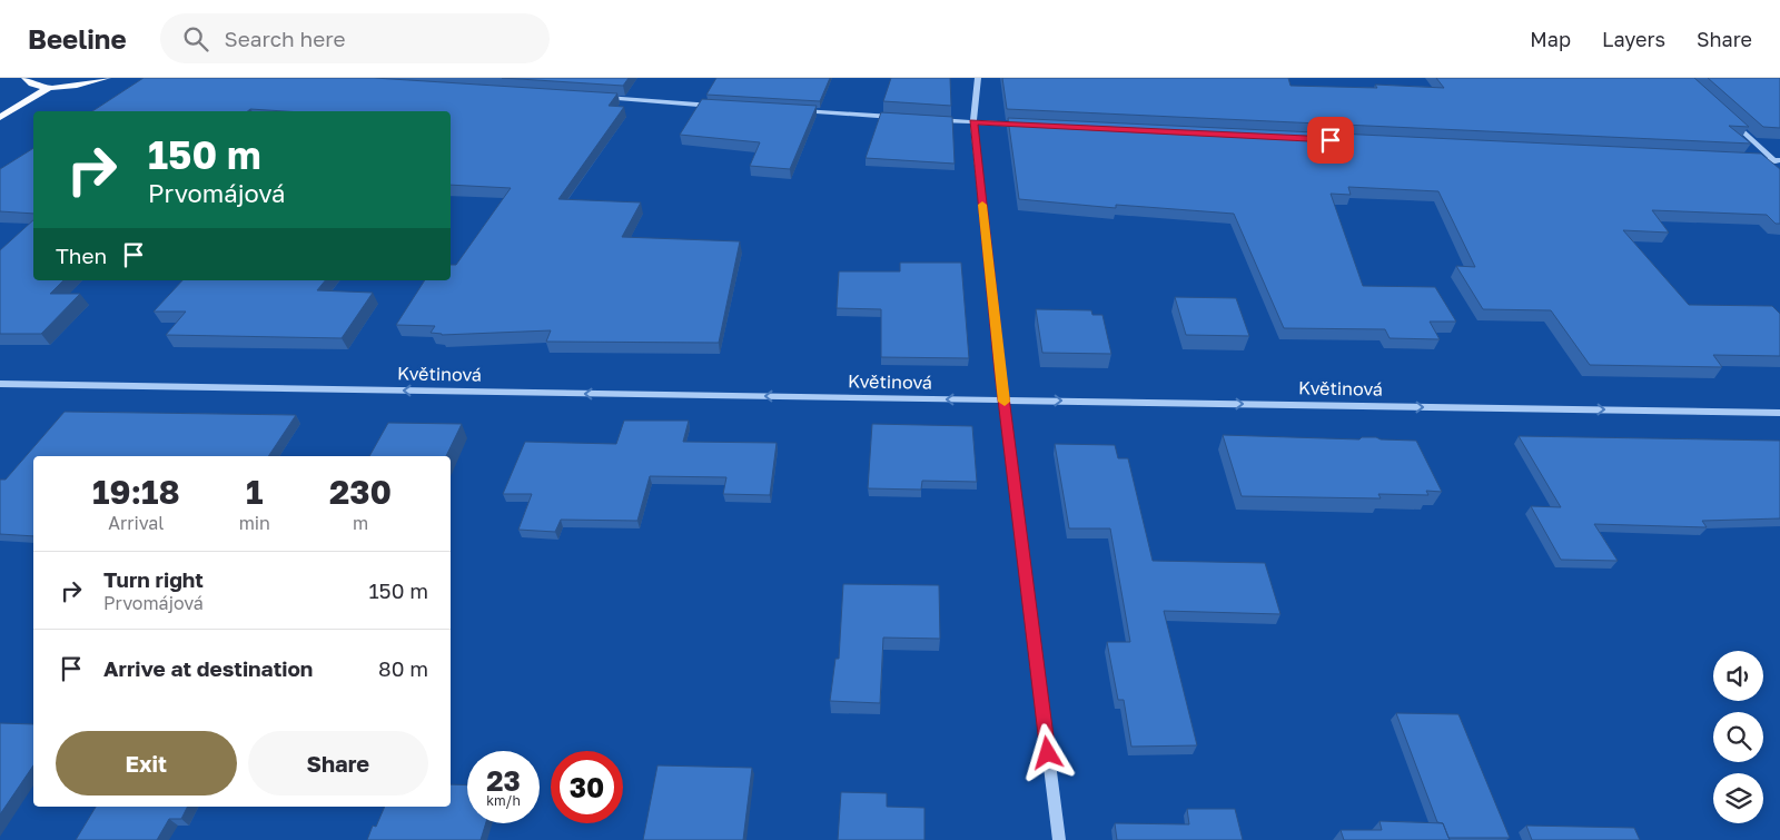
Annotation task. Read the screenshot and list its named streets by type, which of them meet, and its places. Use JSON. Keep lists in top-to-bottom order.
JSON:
{
  "streets": {
    "street": ["Květinová"]
  },
  "page": {
    "header": "Beeline",
    "search": "Search here",
    "nav": ["Map", "Layers", "Share"],
    "turn": ["150 m", "Prvomájová"],
    "then": "Then",
    "eta": [
      "19:18",
      "Arrival",
      "1",
      "min",
      "230",
      "m"
    ],
    "list": [
      {
        "name": "Turn right",
        "note": "Prvomájová",
        "value": "150 m"
      },
      {
        "name": "Arrive at destination",
        "value": "80 m"
      }
    ],
    "buttons": ["Exit", "Share"],
    "speed": "23 km/h",
    "limit": "30"
  }
}
